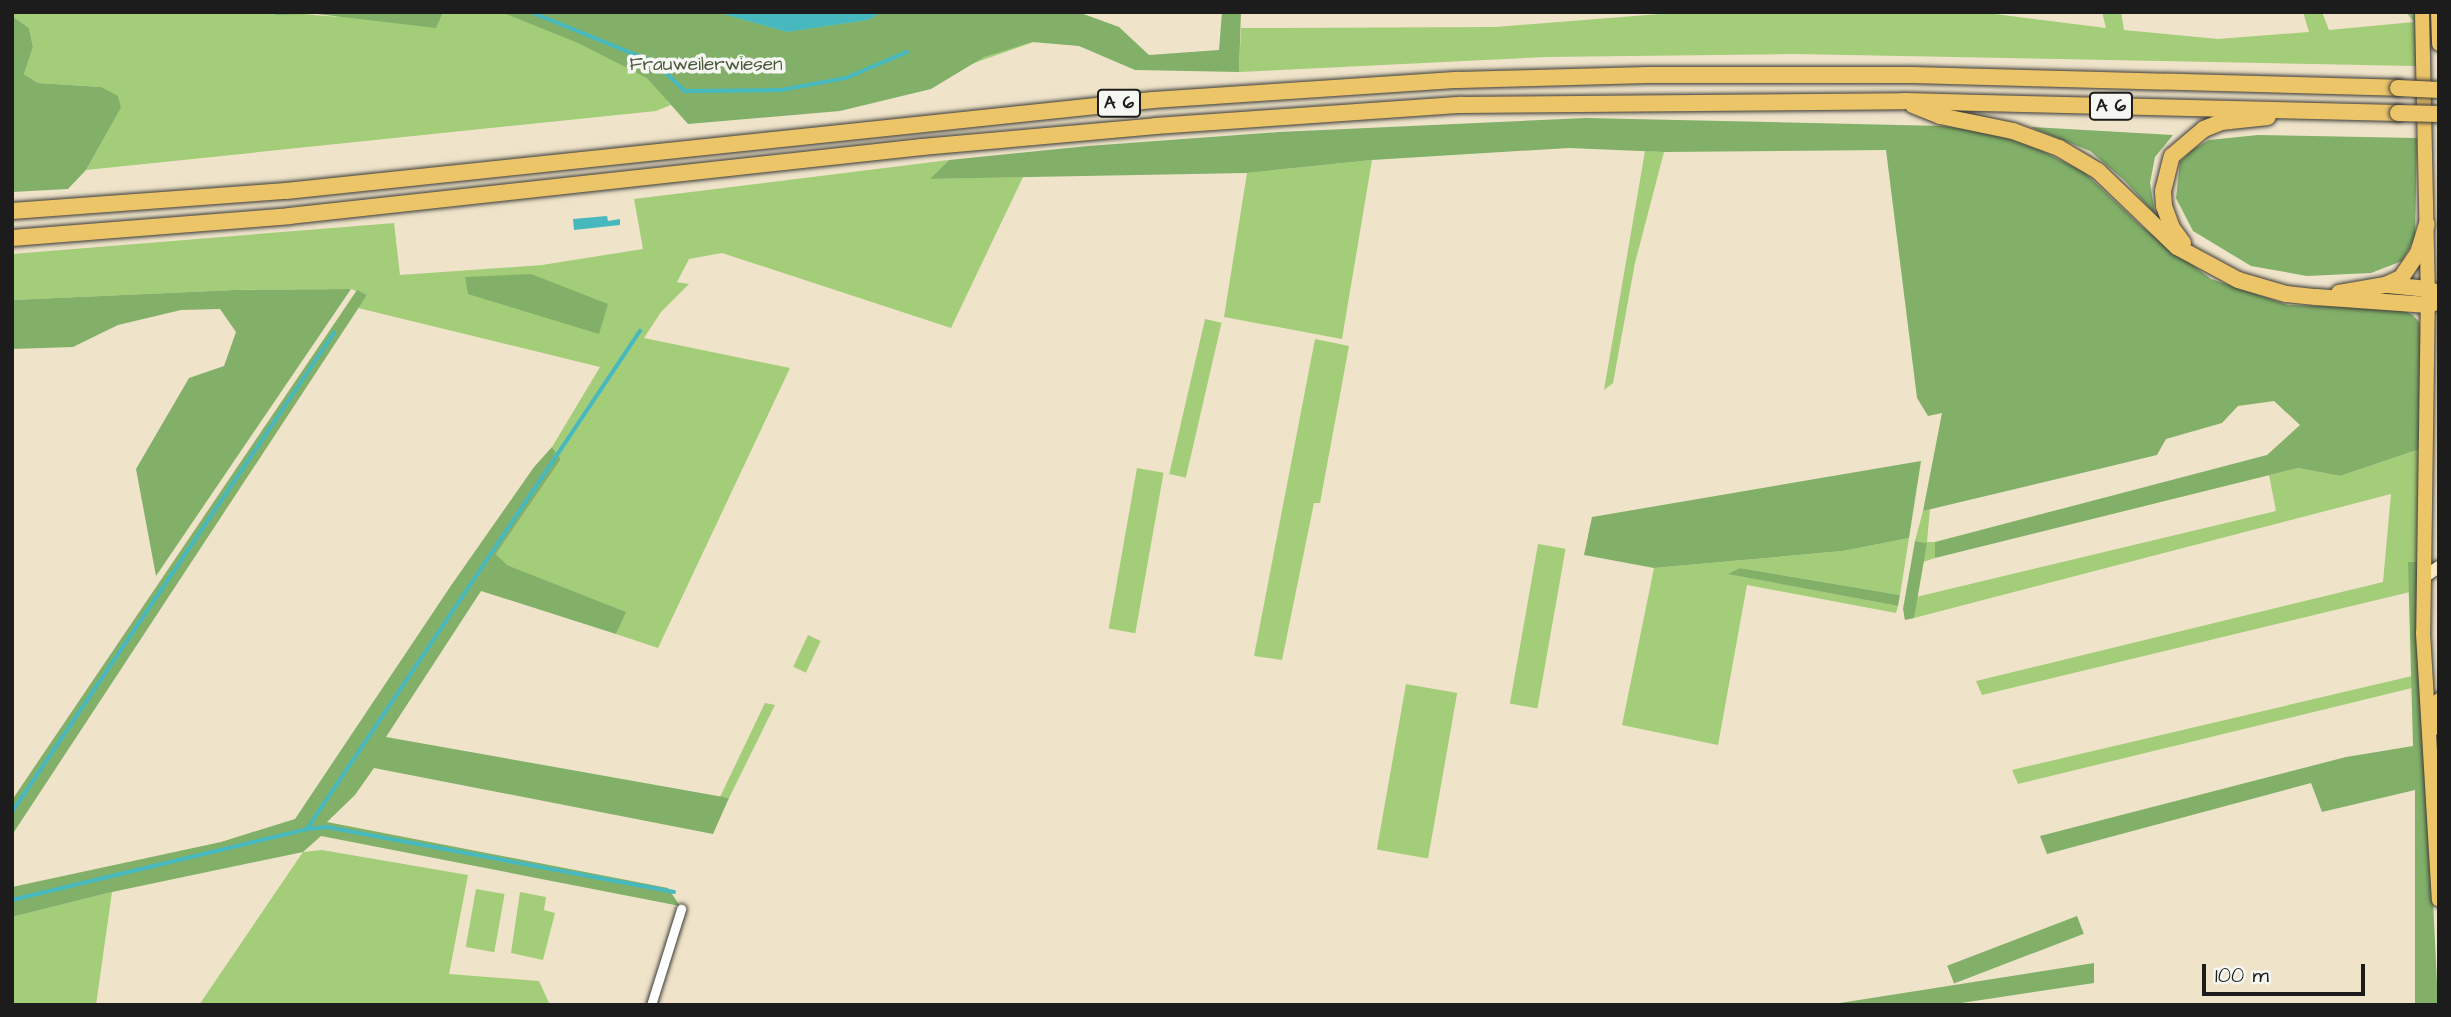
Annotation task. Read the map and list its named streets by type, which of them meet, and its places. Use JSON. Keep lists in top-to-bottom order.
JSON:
{
  "streets": {
    "highway": ["A 6"]
  },
  "parks": ["Frauweilerwiesen"],
  "scale_bar": "100 m"
}
